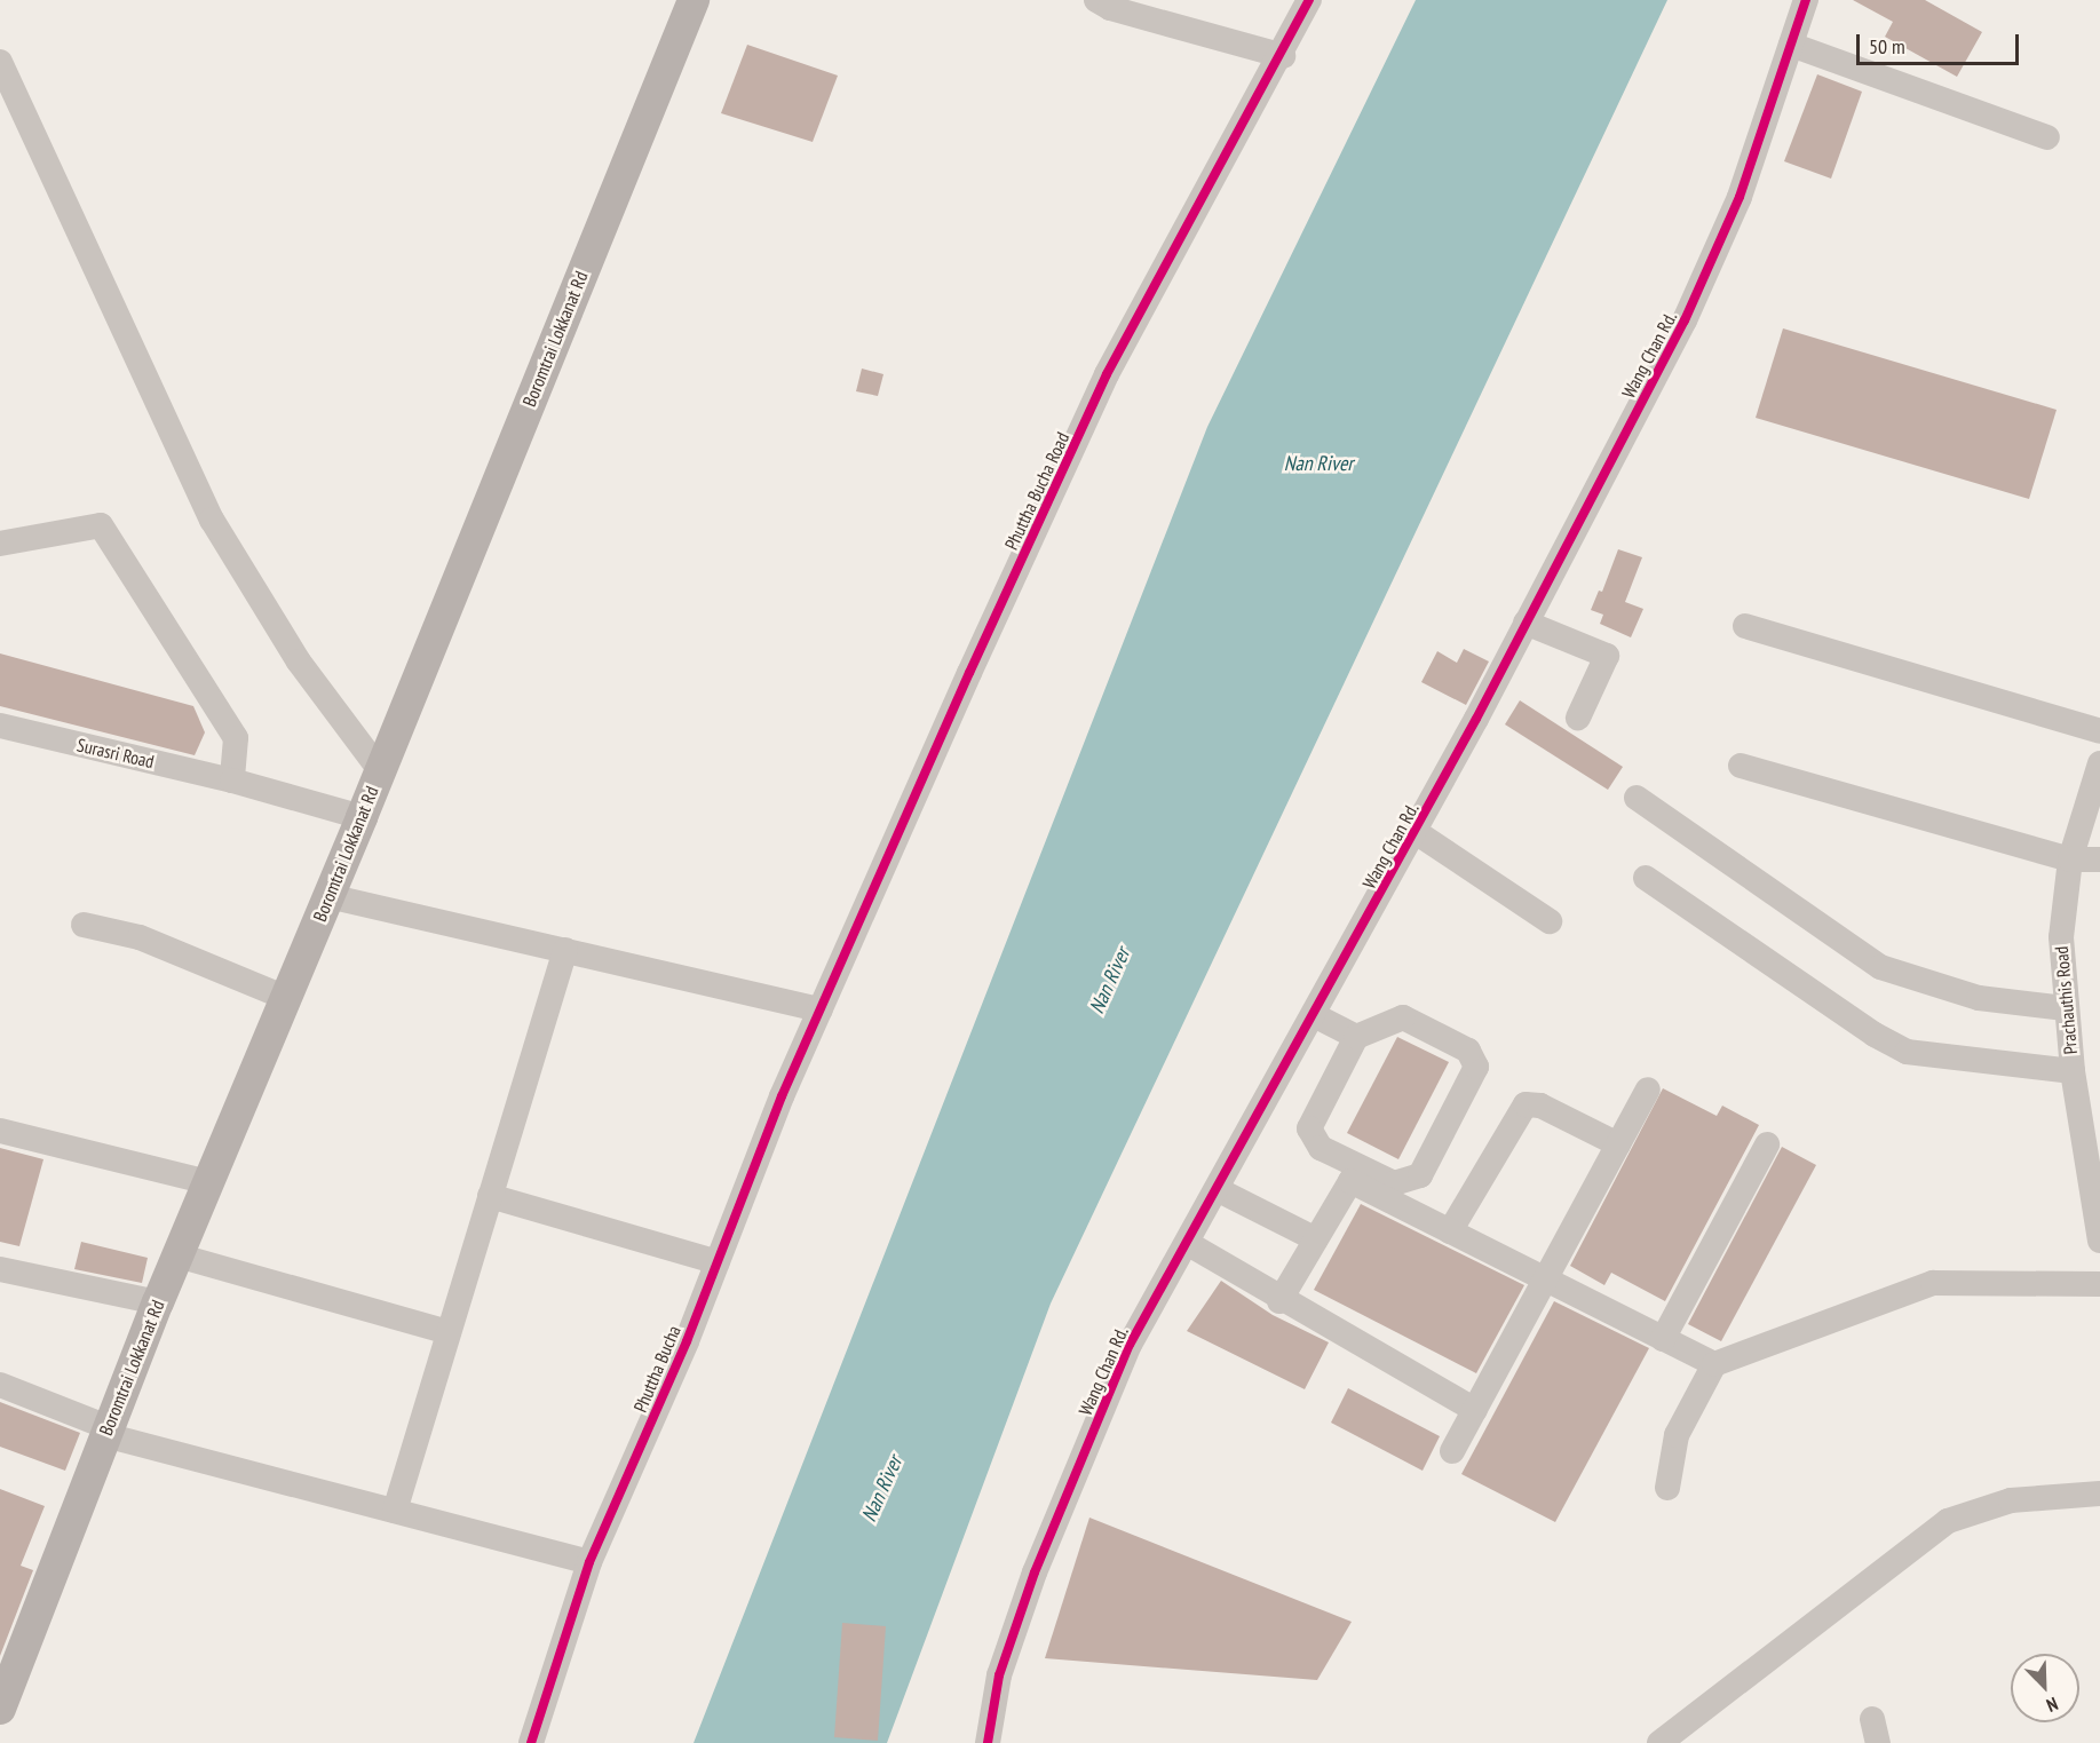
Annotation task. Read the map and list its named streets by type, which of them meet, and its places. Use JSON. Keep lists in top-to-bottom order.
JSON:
{
  "streets": {
    "main road": ["Boromtrai Lokkanat Rd"],
    "street": [
      "Wang Chan Rd.",
      "Phuttha Bucha Road",
      "Surasri Road",
      "Prachauthis Road",
      "Phuttha Bucha"
    ]
  },
  "crossings": [
    ["Boromtrai Lokkanat Rd", "Surasri Road"],
    ["Phuttha Bucha Road", "Phuttha Bucha"]
  ],
  "water": ["Nan River"],
  "scale_bar": "50 m",
  "north": "bottom right"
}
